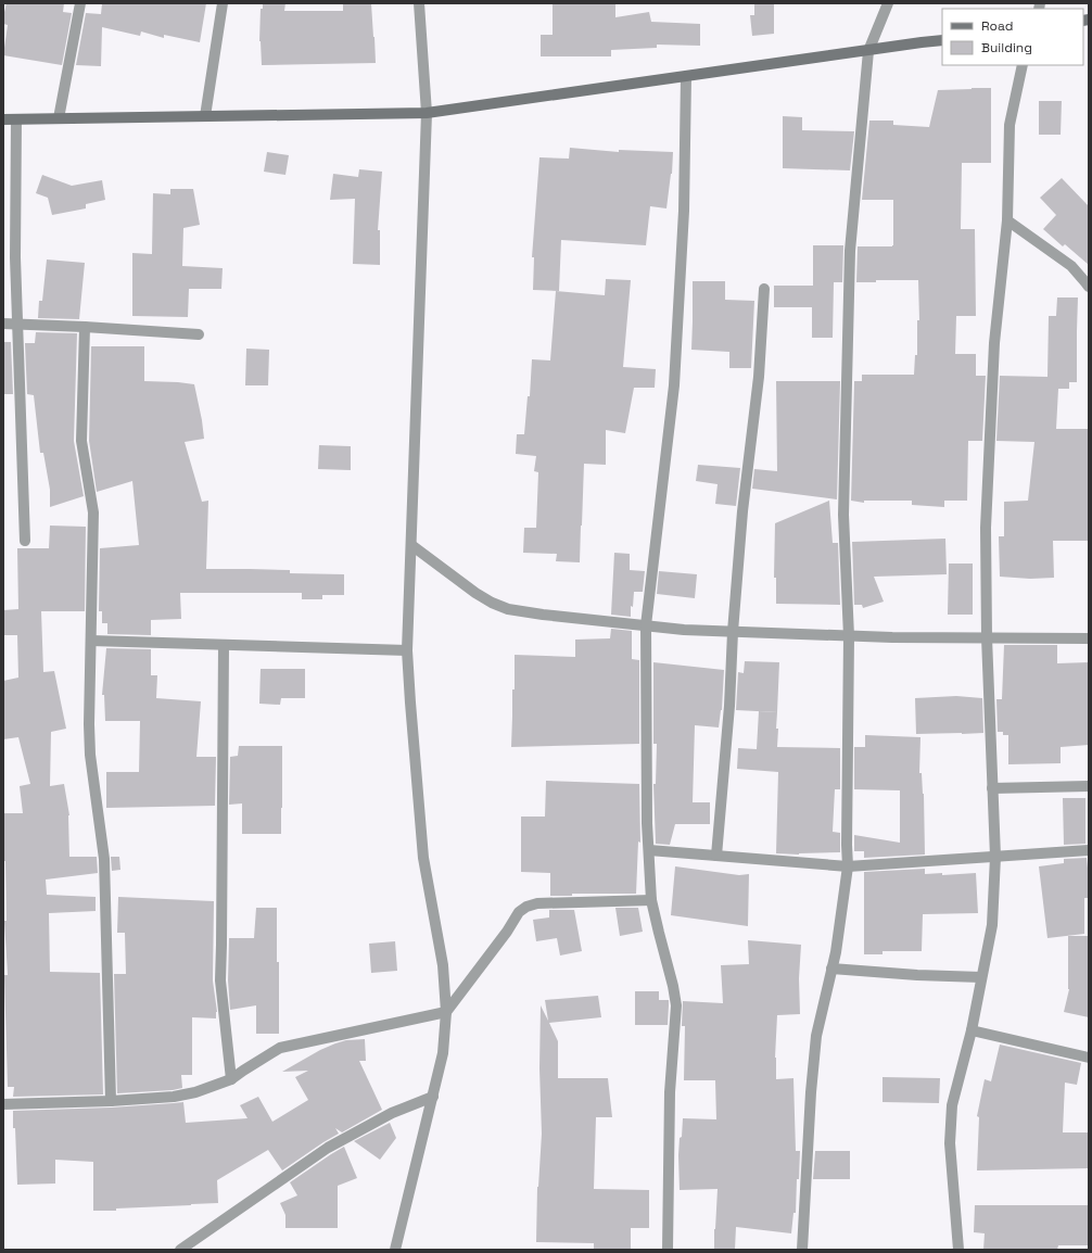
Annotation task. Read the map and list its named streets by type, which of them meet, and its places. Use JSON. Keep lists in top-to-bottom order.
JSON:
{
  "legend": ["Road", "Building"]
}
